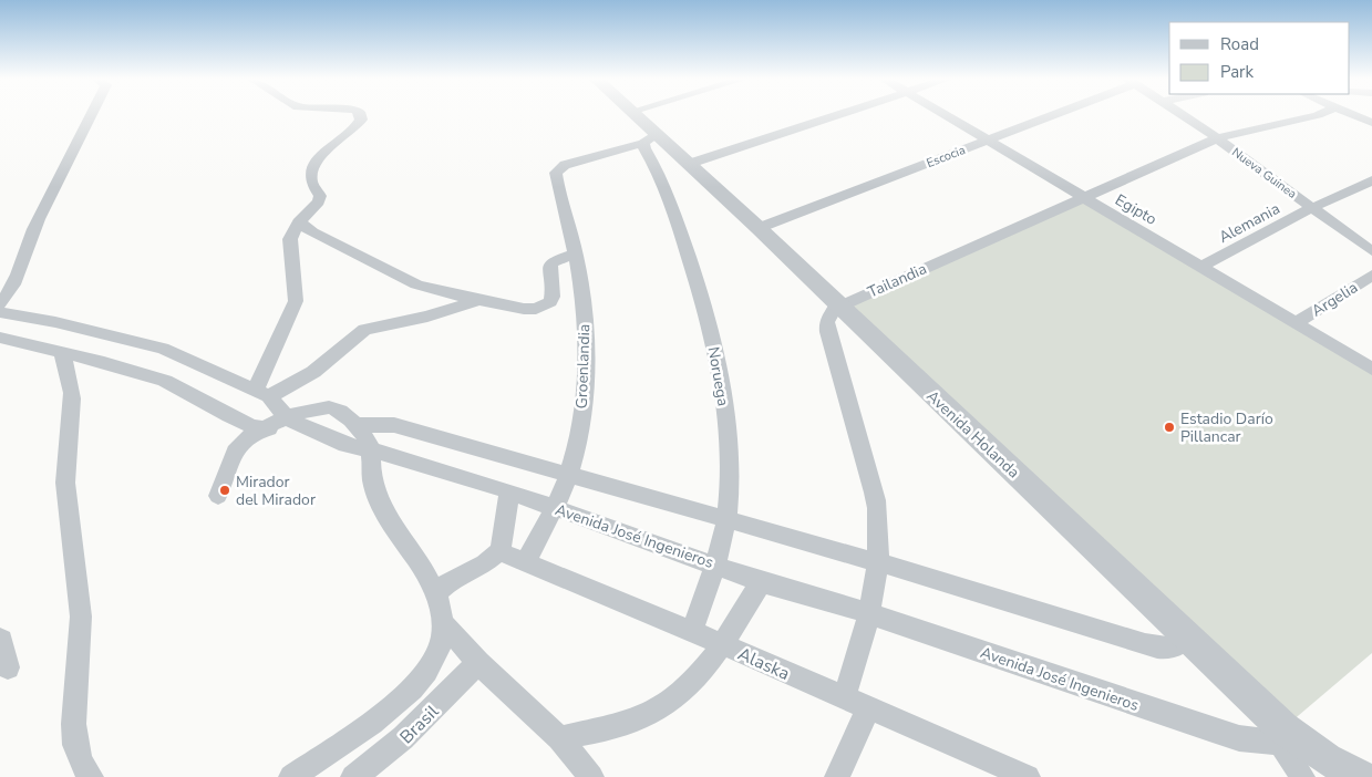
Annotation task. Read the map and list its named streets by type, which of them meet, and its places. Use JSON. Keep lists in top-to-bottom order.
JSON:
{
  "streets": {
    "street": [
      "Escocia",
      "Nueva Guinea",
      "Egipto",
      "Alemania",
      "Tailandia",
      "Argelia",
      "Groenlandia",
      "Noruega",
      "Avenida Holanda",
      "Avenida José Ingenieros",
      "Alaska",
      "Brasil"
    ]
  },
  "crossings": [
    ["Escocia", "Egipto"],
    ["Escocia", "Avenida Holanda"],
    ["Nueva Guinea", "Alemania"],
    ["Nueva Guinea", "Tailandia"],
    ["Egipto", "Alemania"],
    ["Egipto", "Tailandia"],
    ["Egipto", "Argelia"],
    ["Tailandia", "Avenida Holanda"],
    ["Groenlandia", "Noruega"],
    ["Groenlandia", "Avenida Holanda"],
    ["Groenlandia", "Avenida José Ingenieros"],
    ["Groenlandia", "Alaska"],
    ["Noruega", "Avenida Holanda"],
    ["Noruega", "Avenida José Ingenieros"],
    ["Noruega", "Alaska"]
  ],
  "places": ["Estadio Darío Pillancar", "Mirador del Mirador"],
  "legend": ["Road", "Park"]
}
